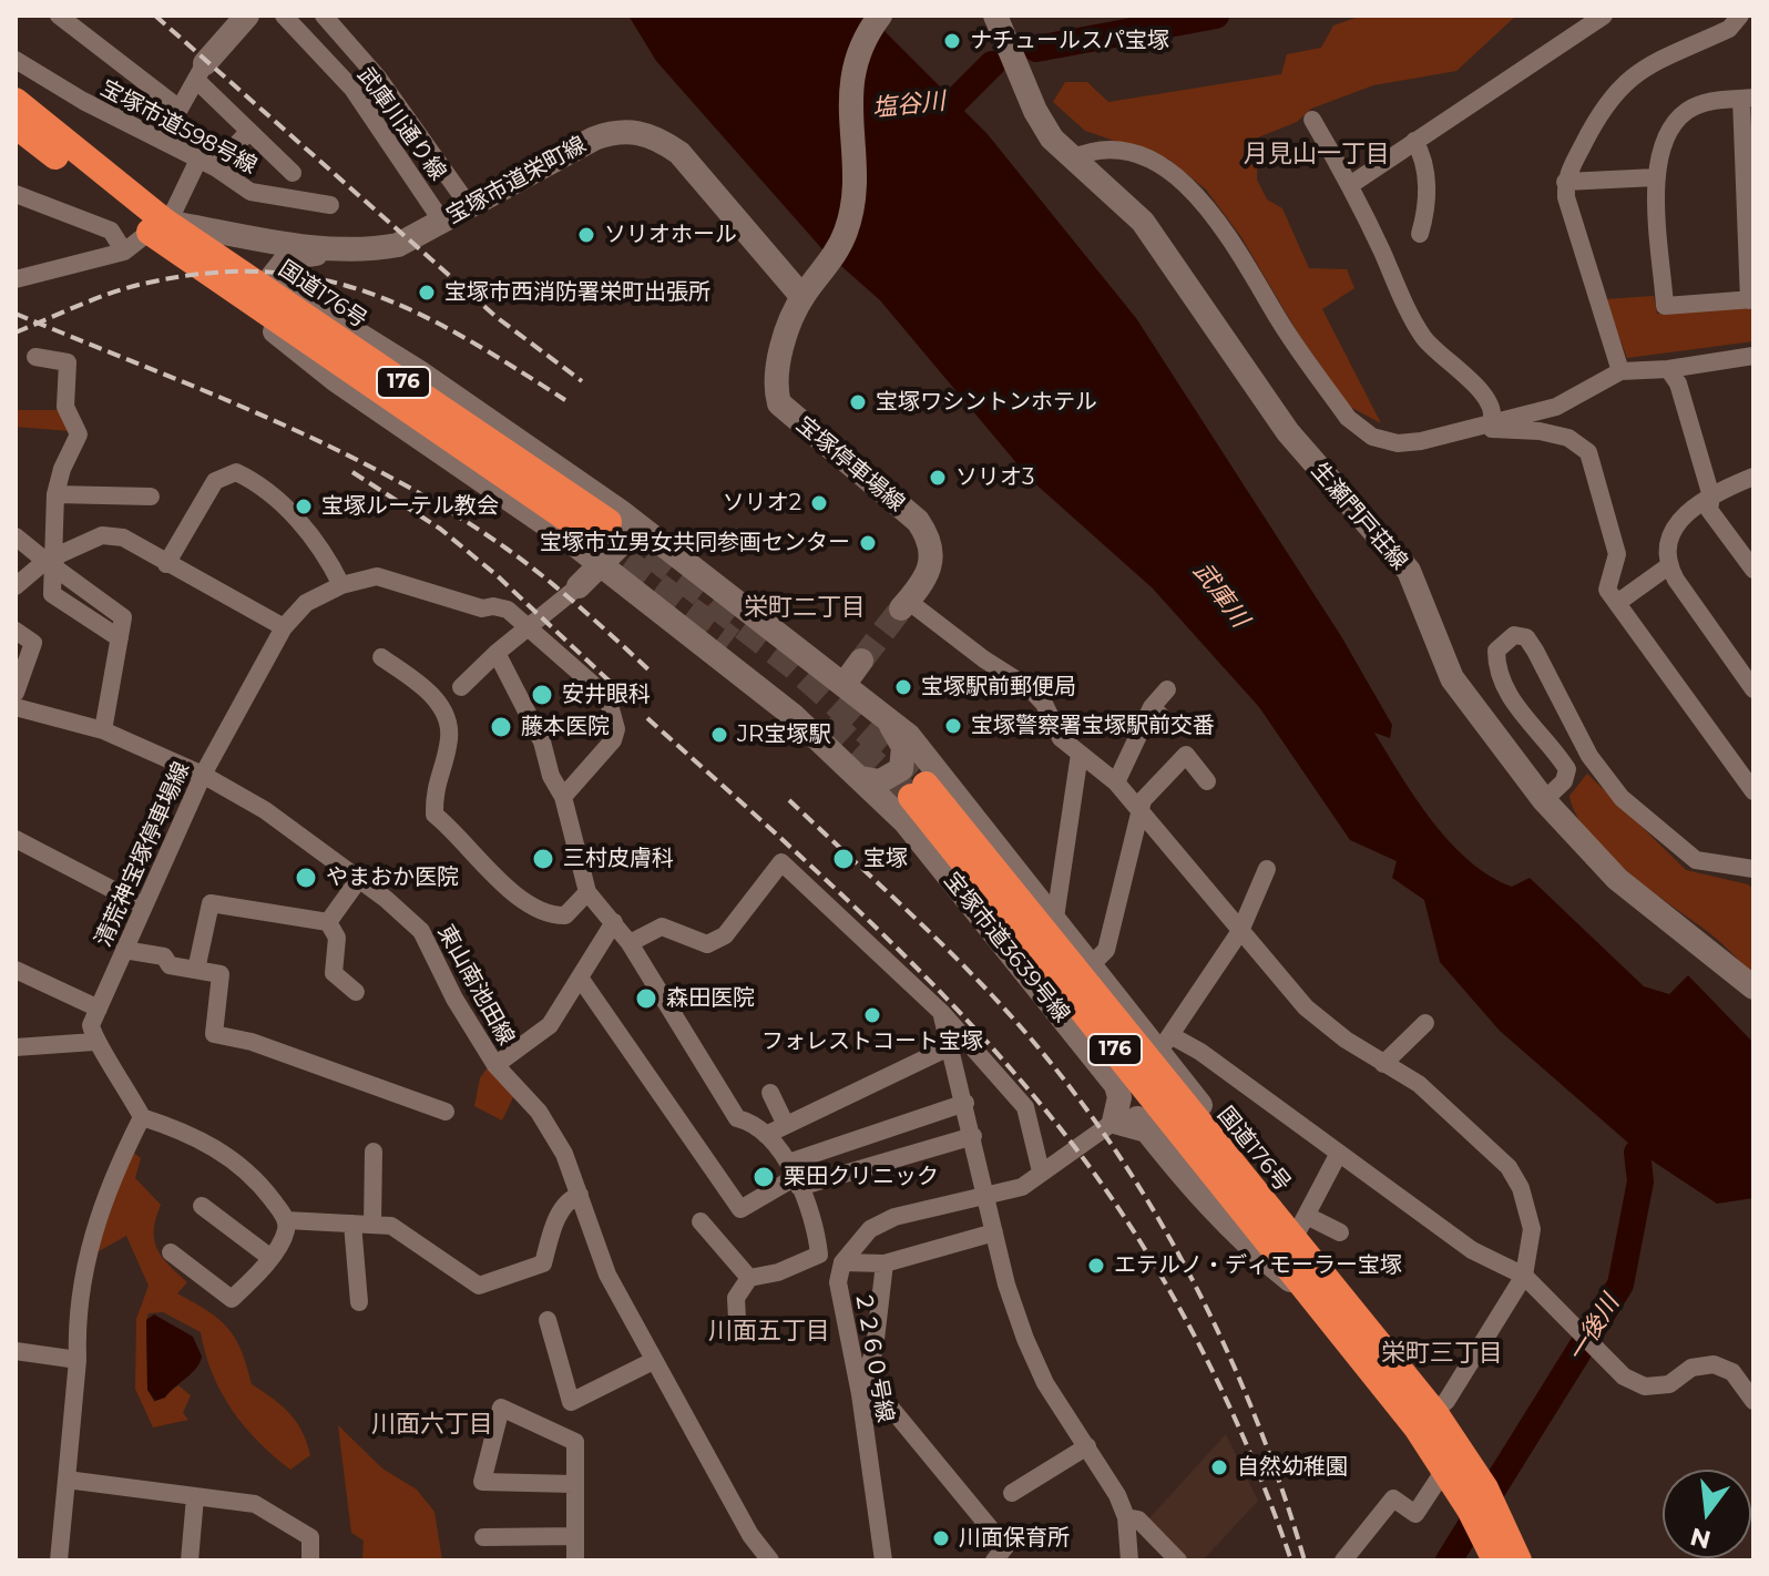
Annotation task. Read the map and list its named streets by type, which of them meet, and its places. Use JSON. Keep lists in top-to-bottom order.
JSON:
{
  "streets": {
    "highway": ["国道176号", "176"],
    "street": [
      "武庫川通り線",
      "宝塚市道598号線",
      "宝塚市道栄町線",
      "宝塚停車場線",
      "生瀬門戸荘線",
      "清荒神宝塚停車場線",
      "宝塚市道3639号線",
      "東山南池田線",
      "２２６０号線"
    ]
  },
  "crossings": [
    ["武庫川通り線", "宝塚市道栄町線"],
    ["宝塚市道栄町線", "国道176号"],
    ["宝塚市道栄町線", "宝塚停車場線"],
    ["国道176号", "宝塚市道3639号線"],
    ["清荒神宝塚停車場線", "東山南池田線"]
  ],
  "districts": [
    "月見山一丁目",
    "栄町二丁目",
    "川面五丁目",
    "栄町三丁目",
    "川面六丁目"
  ],
  "water": ["塩谷川", "武庫川", "一後川"],
  "places": [
    "ナチュールスパ宝塚",
    "ソリオホール",
    "宝塚市西消防署栄町出張所",
    "宝塚ワシントンホテル",
    "ソリオ3",
    "ソリオ2",
    "宝塚ルーテル教会",
    "宝塚市立男女共同参画センター",
    "宝塚駅前郵便局",
    "安井眼科",
    "宝塚警察署宝塚駅前交番",
    "藤本医院",
    "JR宝塚駅",
    "三村皮膚科",
    "宝塚",
    "やまおか医院",
    "森田医院",
    "フォレストコート宝塚",
    "栗田クリニック",
    "エテルノ・ディモーラー宝塚",
    "自然幼稚園",
    "川面保育所"
  ],
  "north": "bottom"
}
